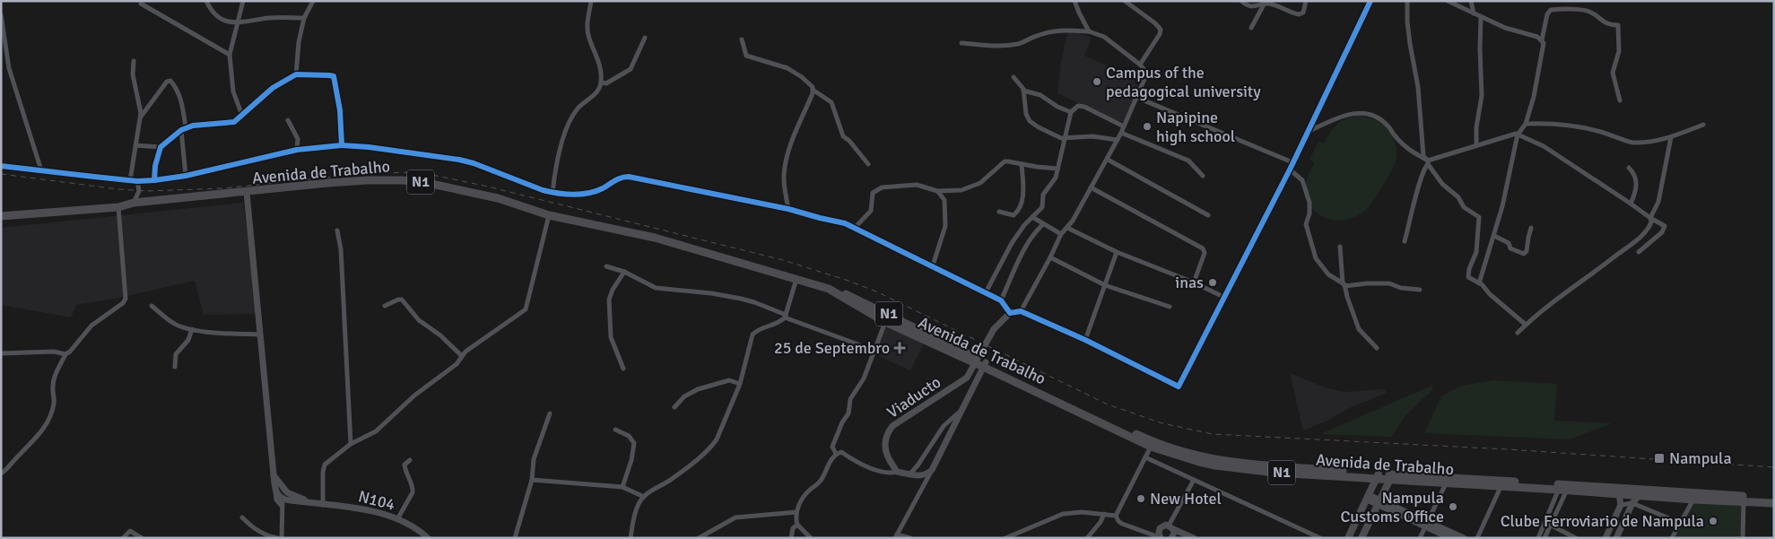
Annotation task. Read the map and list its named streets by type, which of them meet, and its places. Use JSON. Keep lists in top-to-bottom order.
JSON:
{
  "streets": {
    "highway": ["Avenida de Trabalho", "N1"],
    "street": ["Viaducto", "N104"]
  },
  "places": {
    "other": [
      "Campus of the pedagogical university",
      "Napipine high school",
      "inas",
      "New Hotel",
      "Nampula Customs Office",
      "Clube Ferroviario de Nampula"
    ],
    "health": ["25 de Septembro"],
    "transit": ["Nampula"]
  }
}
